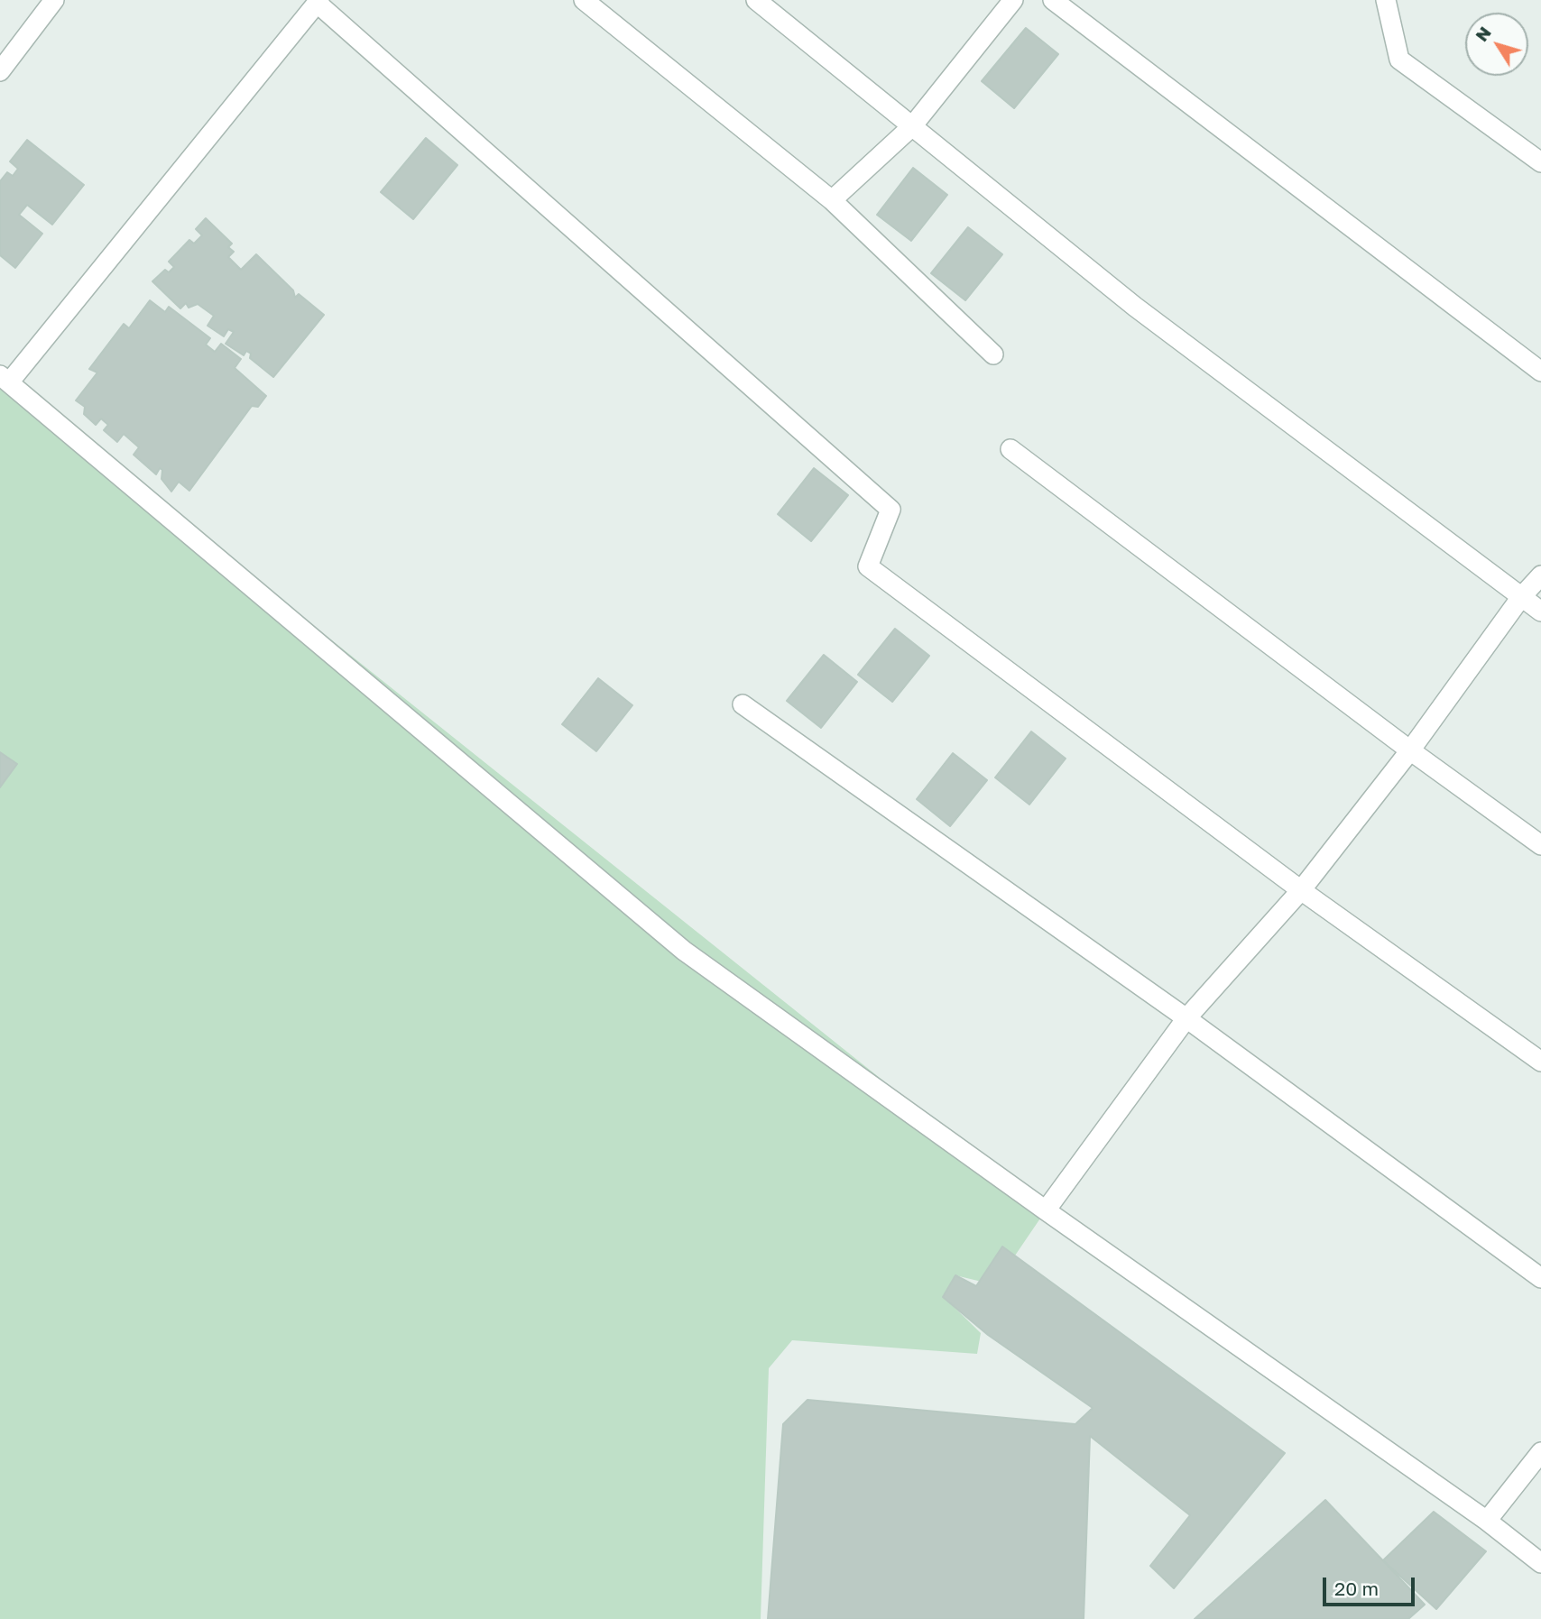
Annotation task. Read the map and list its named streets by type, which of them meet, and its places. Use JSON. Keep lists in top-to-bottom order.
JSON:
{
  "scale_bar": "20 m",
  "north": "top left"
}
